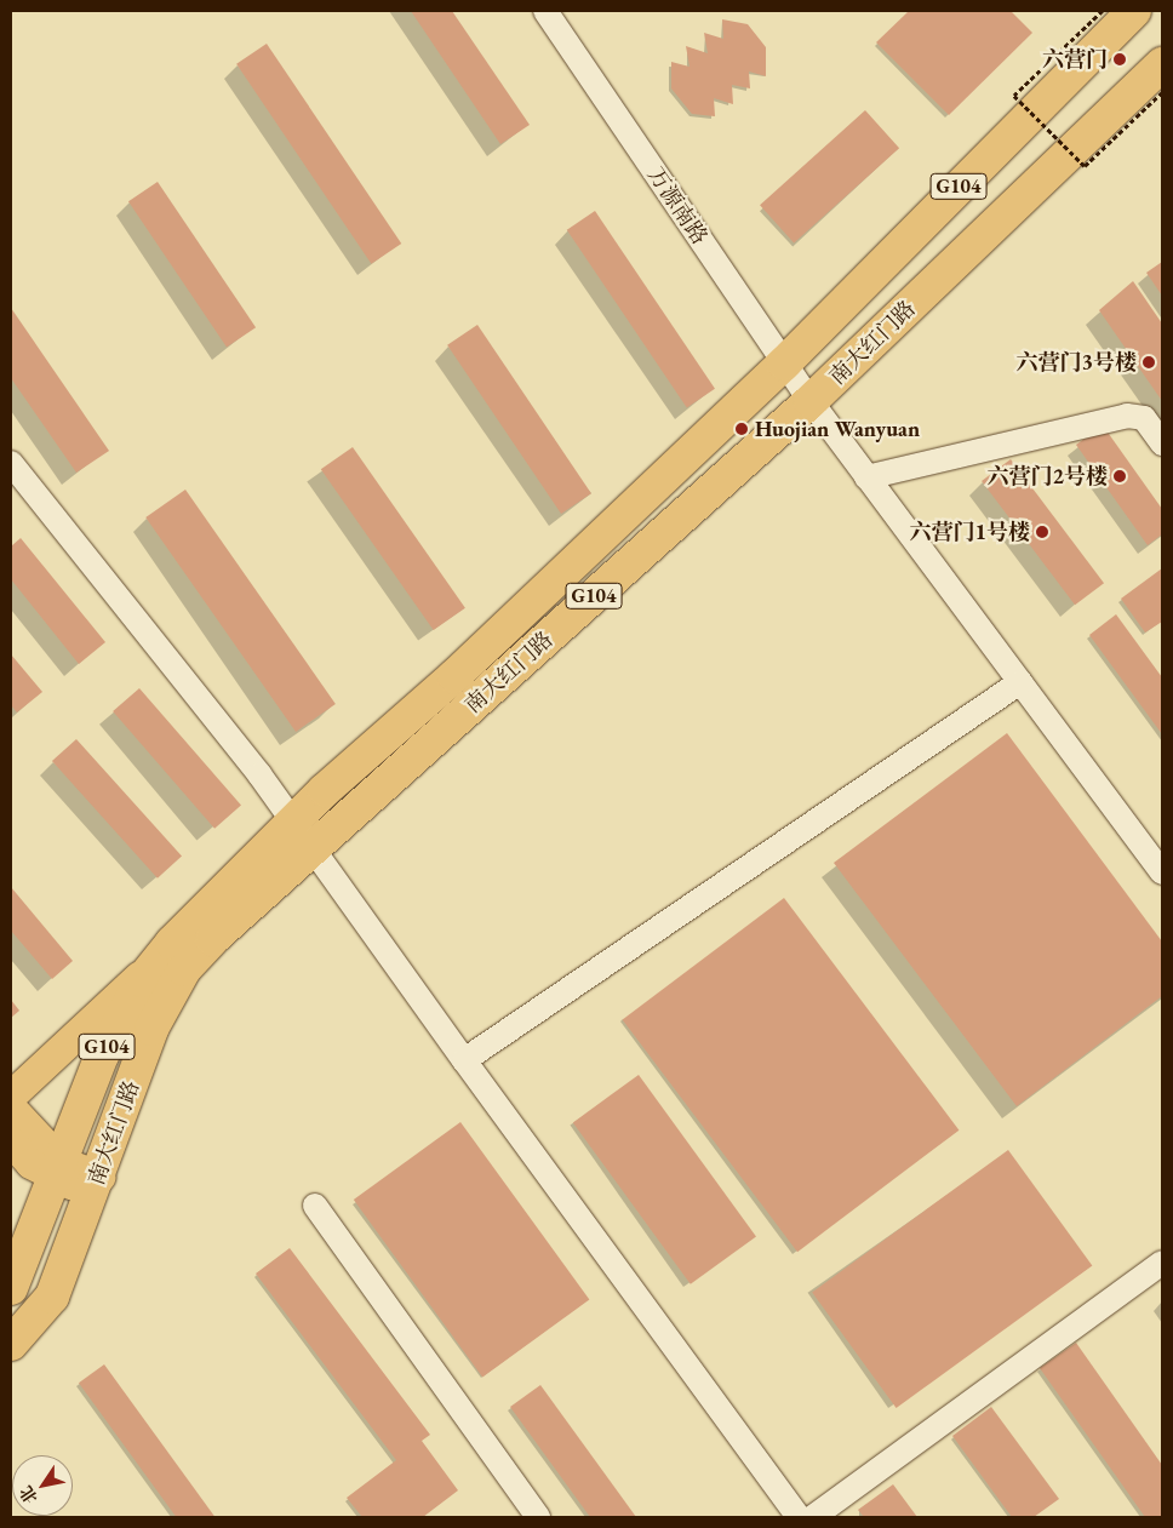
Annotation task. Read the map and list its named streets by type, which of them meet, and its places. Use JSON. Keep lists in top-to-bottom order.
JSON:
{
  "streets": {
    "highway": ["G104", "南大红门路"],
    "street": ["万源南路"]
  },
  "crossings": [
    ["G104", "万源南路"],
    ["G104", "南大红门路"],
    ["万源南路", "南大红门路"]
  ],
  "places": [
    "六营门",
    "六营门3号楼",
    "Huojian Wanyuan",
    "六营门2号楼",
    "六营门1号楼"
  ],
  "north": "bottom left"
}
